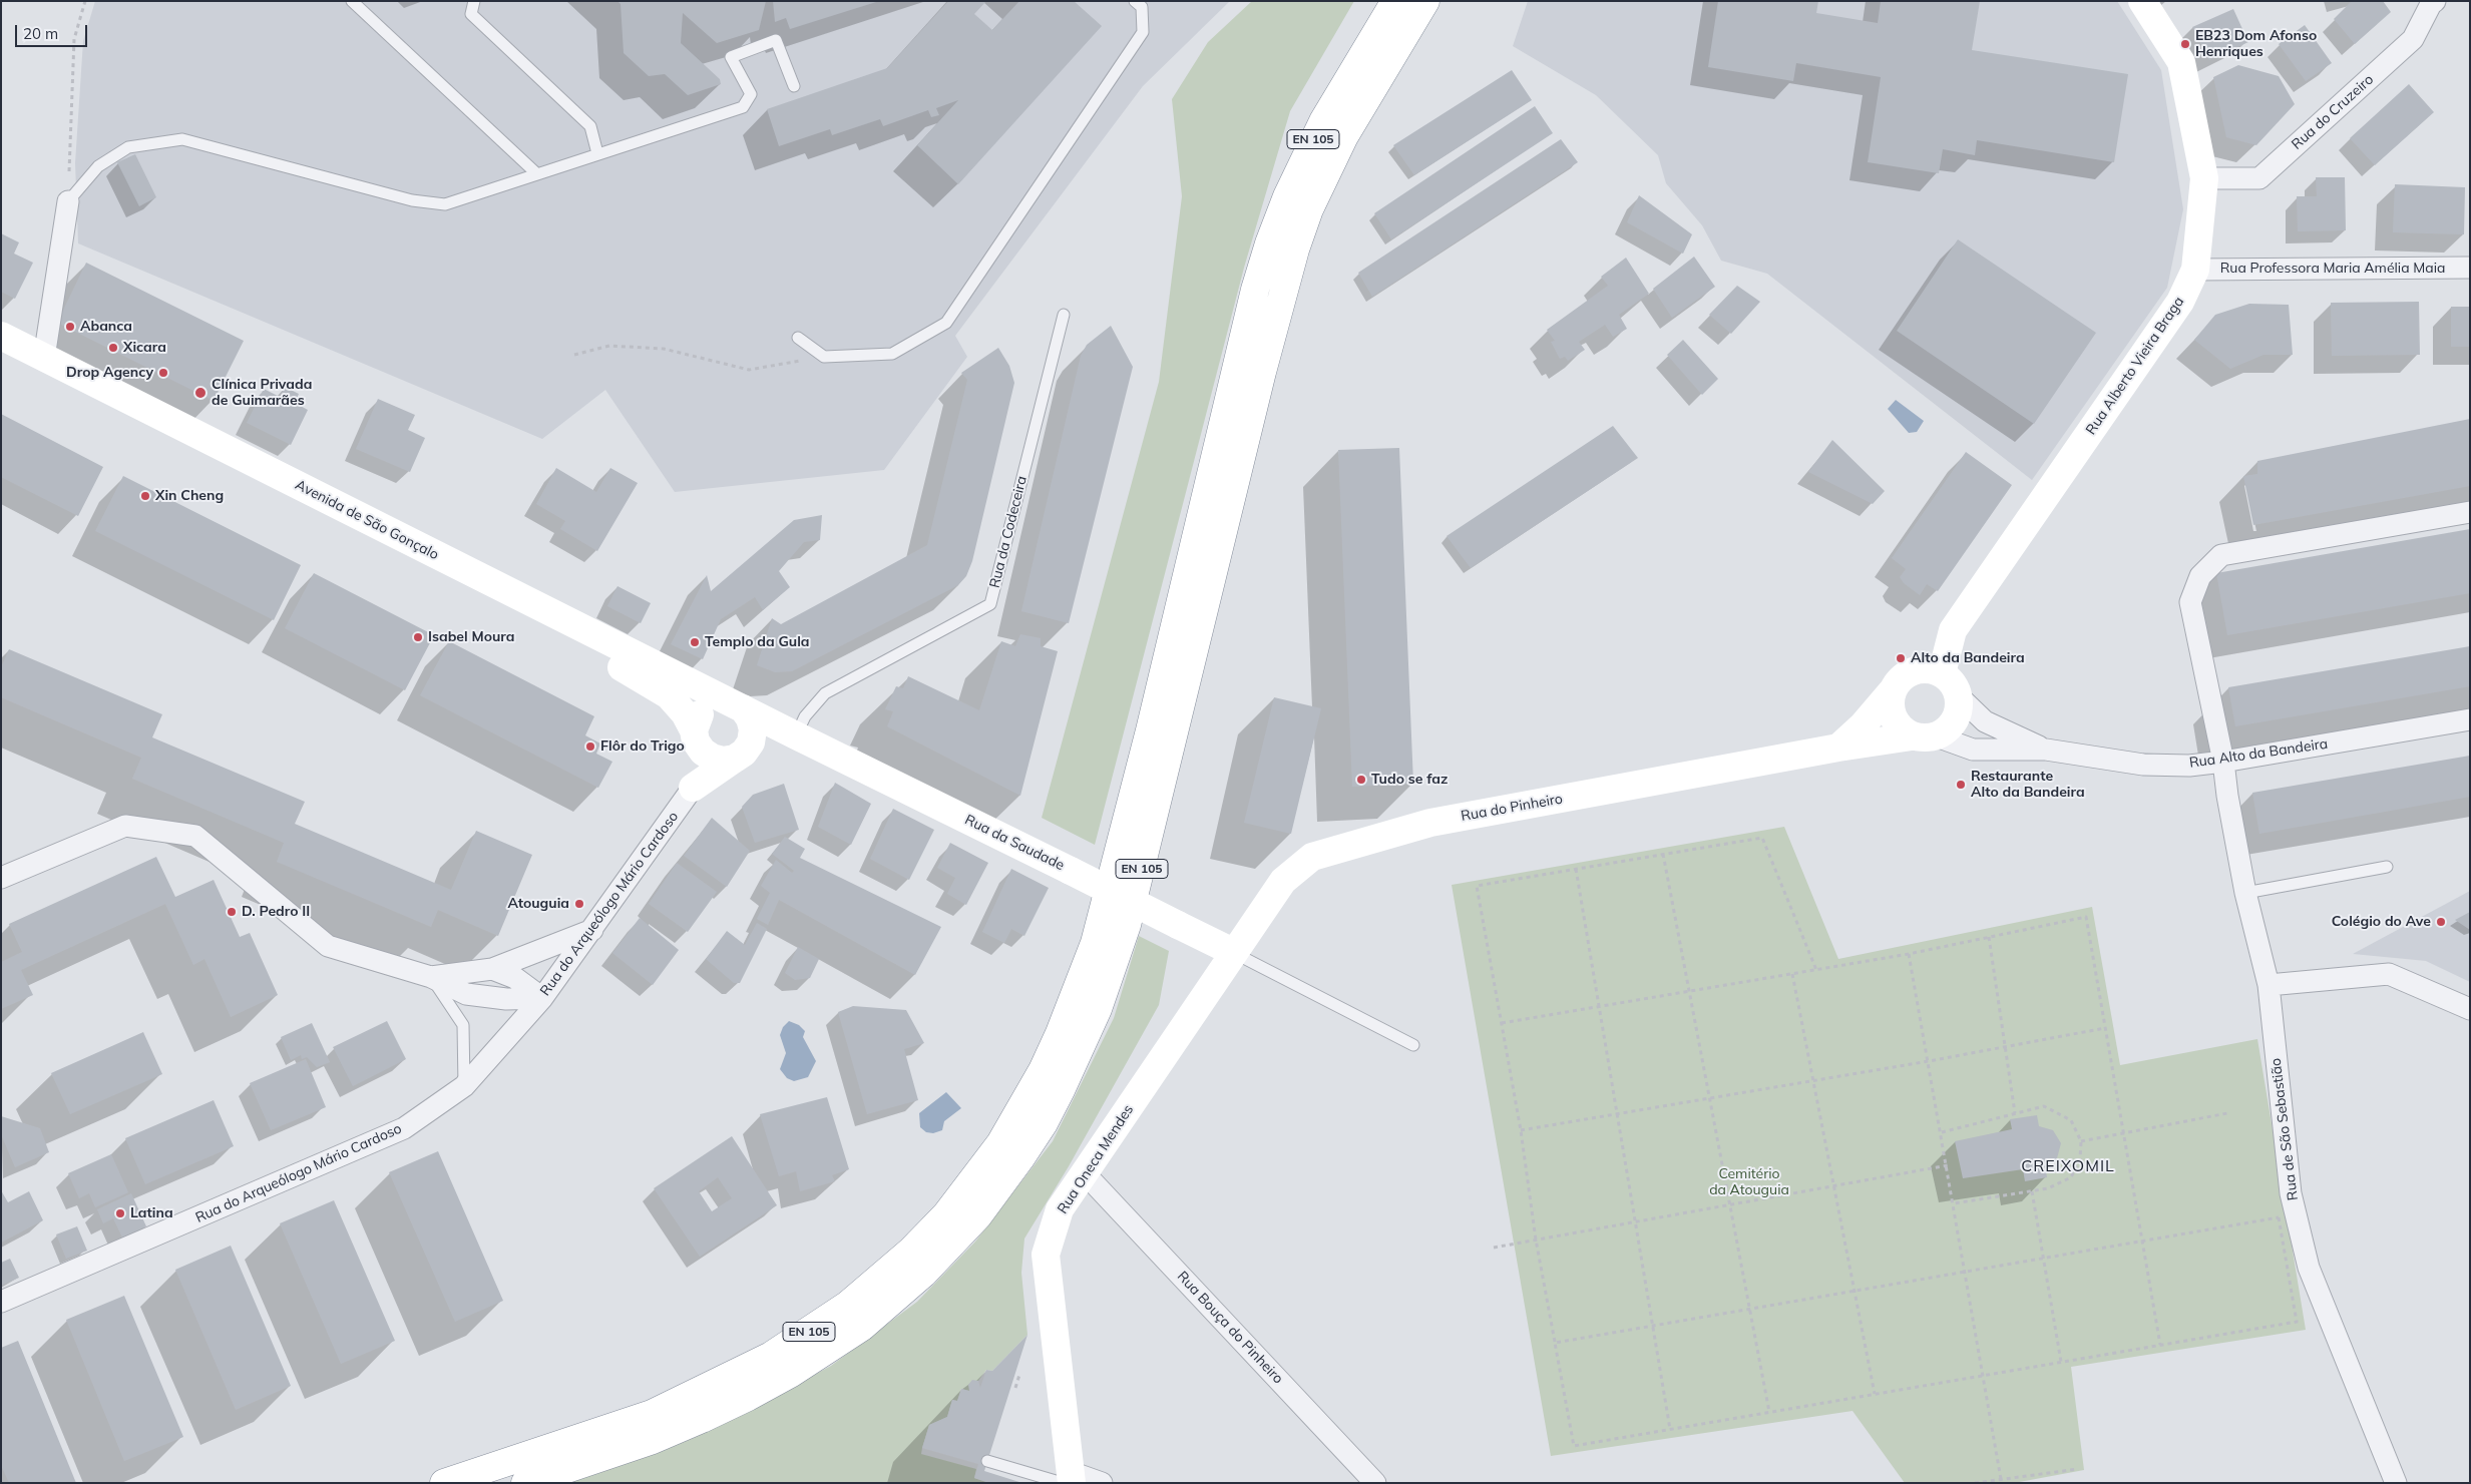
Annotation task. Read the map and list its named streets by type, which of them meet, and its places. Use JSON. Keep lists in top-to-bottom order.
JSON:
{
  "streets": {
    "main road": [
      "EN 105",
      "Rua Alberto Vieira Braga",
      "Avenida de São Gonçalo",
      "Rua do Pinheiro",
      "Rua da Saudade",
      "Rua do Arqueólogo Mário Cardoso",
      "Rua Oneca Mendes"
    ],
    "street": [
      "Rua do Cruzeiro",
      "Rua Professora Maria Amélia Maia",
      "Rua Alto da Bandeira",
      "Rua de São Sebastião",
      "Rua Bouça do Pinheiro"
    ],
    "lane": ["Rua da Codeceira"]
  },
  "crossings": [
    ["Rua do Cruzeiro", "Rua Alberto Vieira Braga"],
    ["Rua Professora Maria Amélia Maia", "Rua Alberto Vieira Braga"],
    ["Rua Alberto Vieira Braga", "Rua Alto da Bandeira"],
    ["Rua Alberto Vieira Braga", "Rua do Pinheiro"],
    ["Avenida de São Gonçalo", "Rua da Saudade"],
    ["Avenida de São Gonçalo", "Rua do Arqueólogo Mário Cardoso"],
    ["Rua da Codeceira", "Rua da Saudade"],
    ["Rua Alto da Bandeira", "Rua do Pinheiro"],
    ["Rua Alto da Bandeira", "Rua de São Sebastião"],
    ["Rua do Pinheiro", "Rua da Saudade"],
    ["Rua do Pinheiro", "Rua Oneca Mendes"],
    ["Rua da Saudade", "Rua do Arqueólogo Mário Cardoso"],
    ["Rua da Saudade", "Rua Oneca Mendes"],
    ["Rua Oneca Mendes", "Rua Bouça do Pinheiro"]
  ],
  "districts": ["CREIXOMIL"],
  "parks": ["Cemitério da Atouguia"],
  "places": [
    "EB23 Dom Afonso Henriques",
    "Abanca",
    "Xicara",
    "Drop Agency",
    "Clínica Privada de Guimarães",
    "Xin Cheng",
    "Isabel Moura",
    "Templo da Gula",
    "Alto da Bandeira",
    "Flôr do Trigo",
    "Tudo se faz",
    "Restaurante Alto da Bandeira",
    "Atouguia",
    "D. Pedro II",
    "Colégio do Ave",
    "Latina"
  ],
  "scale_bar": "20 m"
}
